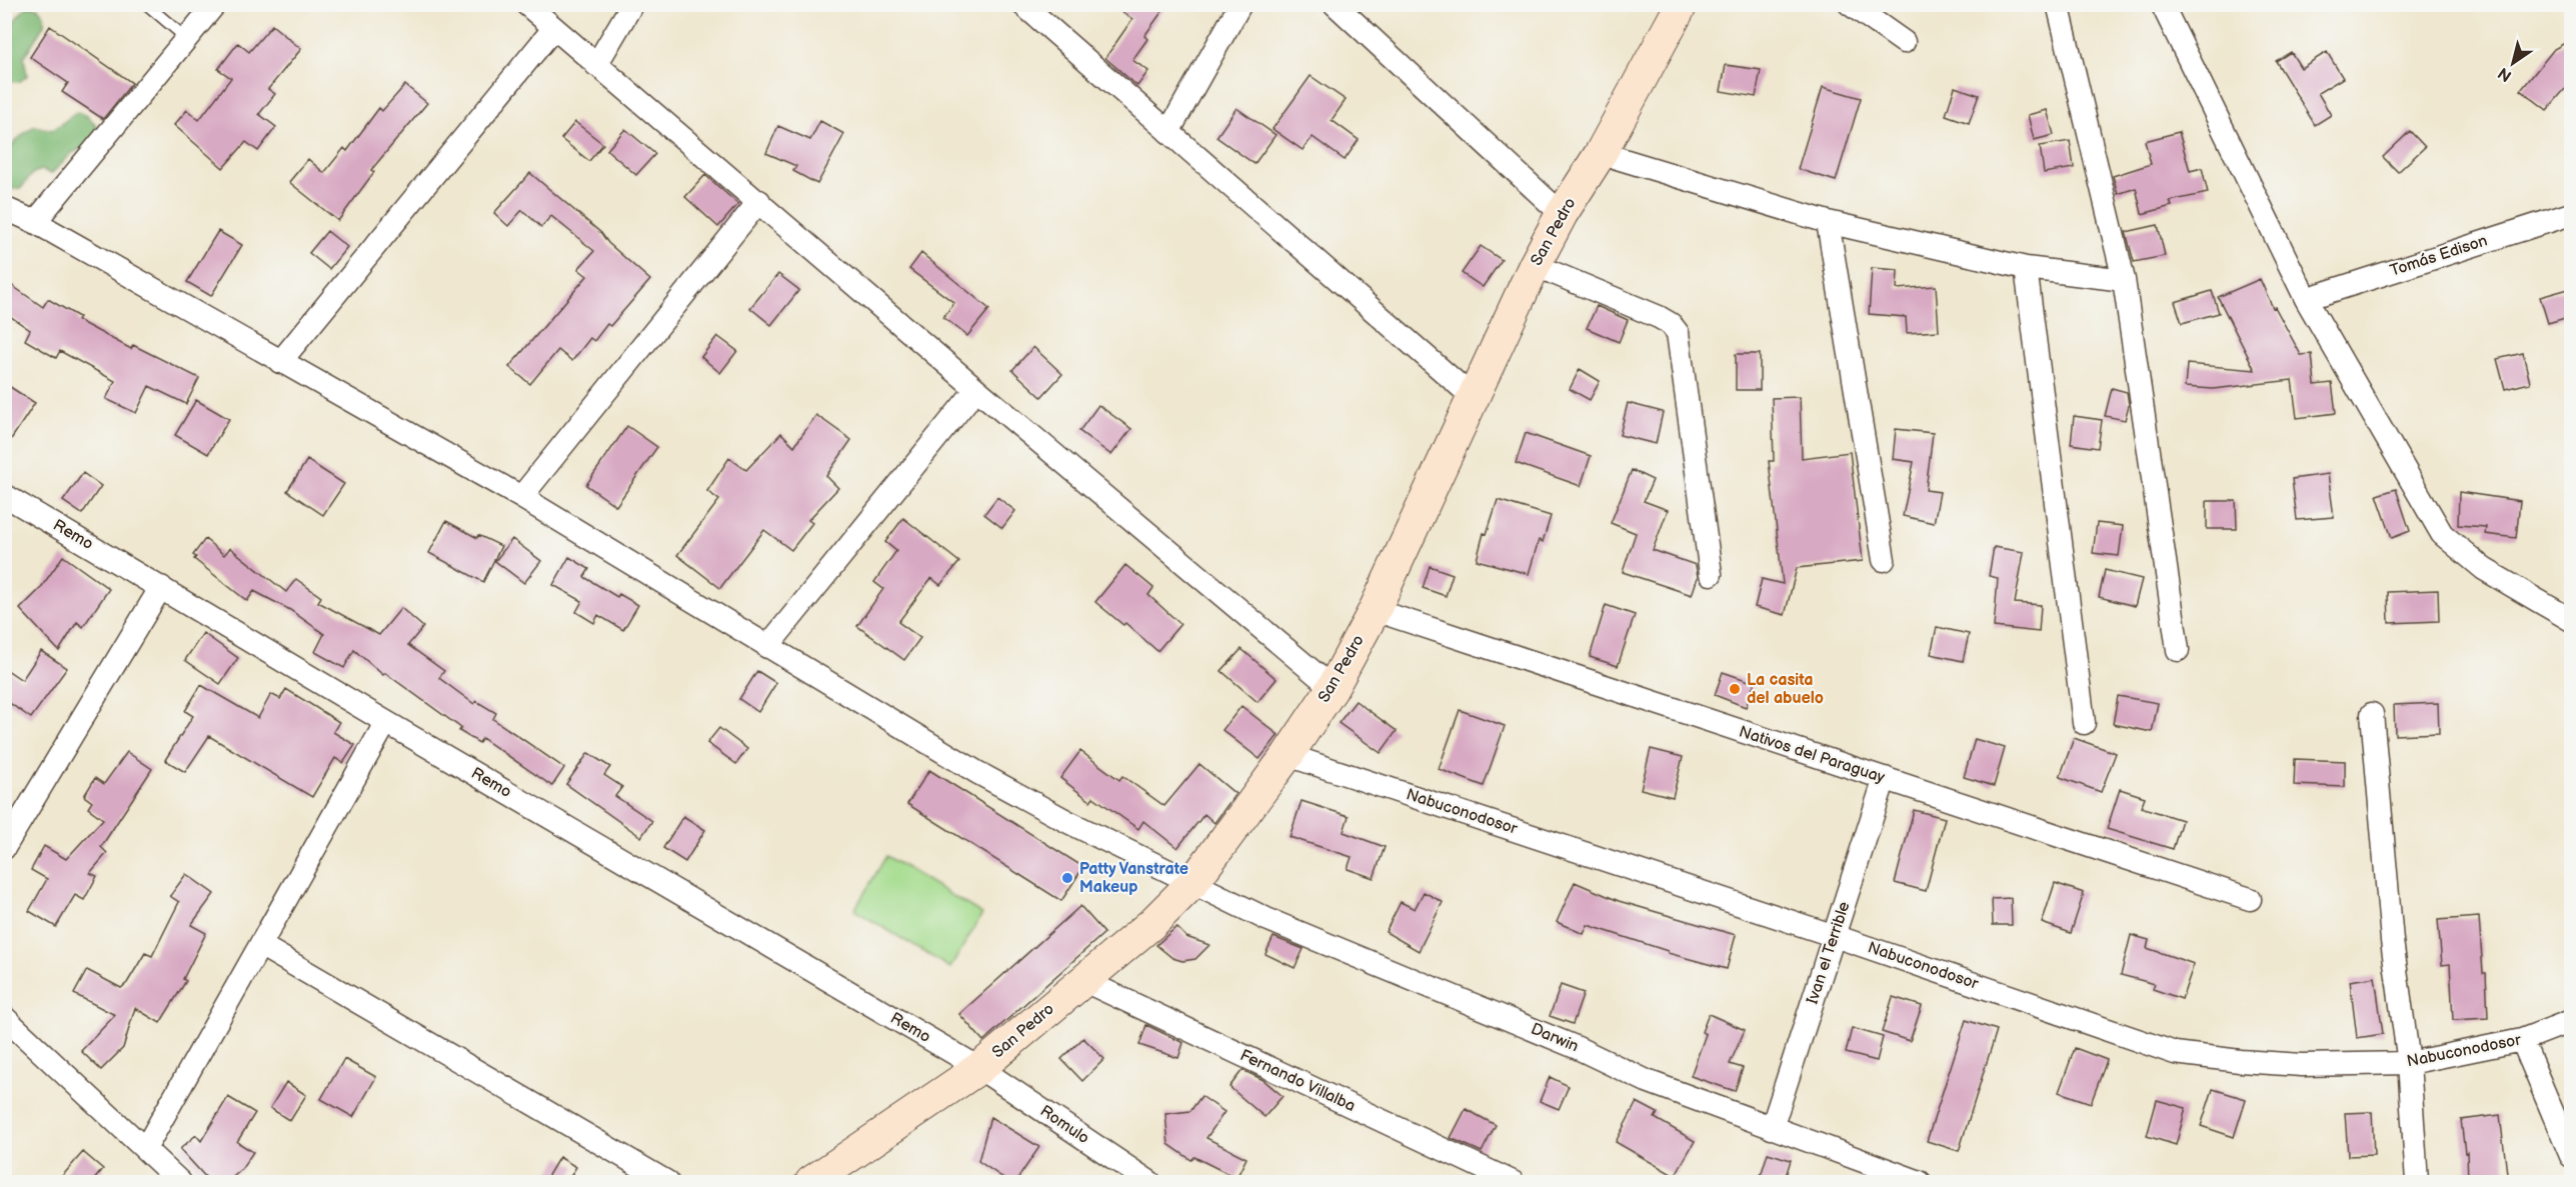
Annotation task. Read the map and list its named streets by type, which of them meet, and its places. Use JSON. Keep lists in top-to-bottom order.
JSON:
{
  "streets": {
    "main road": ["San Pedro"],
    "street": [
      "Tomás Edison",
      "Remo",
      "Nativos del Paraguay",
      "Nabuconodosor",
      "Ivan el Terrible",
      "Darwin",
      "Fernando Villalba",
      "Romulo"
    ]
  },
  "crossings": [
    ["San Pedro", "Remo"],
    ["San Pedro", "Nativos del Paraguay"],
    ["San Pedro", "Nabuconodosor"],
    ["San Pedro", "Darwin"],
    ["San Pedro", "Fernando Villalba"],
    ["San Pedro", "Romulo"],
    ["Remo", "Romulo"],
    ["Nativos del Paraguay", "Ivan el Terrible"],
    ["Nabuconodosor", "Ivan el Terrible"],
    ["Ivan el Terrible", "Darwin"]
  ],
  "places": ["La casita del abuelo", "Patty Vanstrate Makeup"],
  "north": "bottom left"
}
